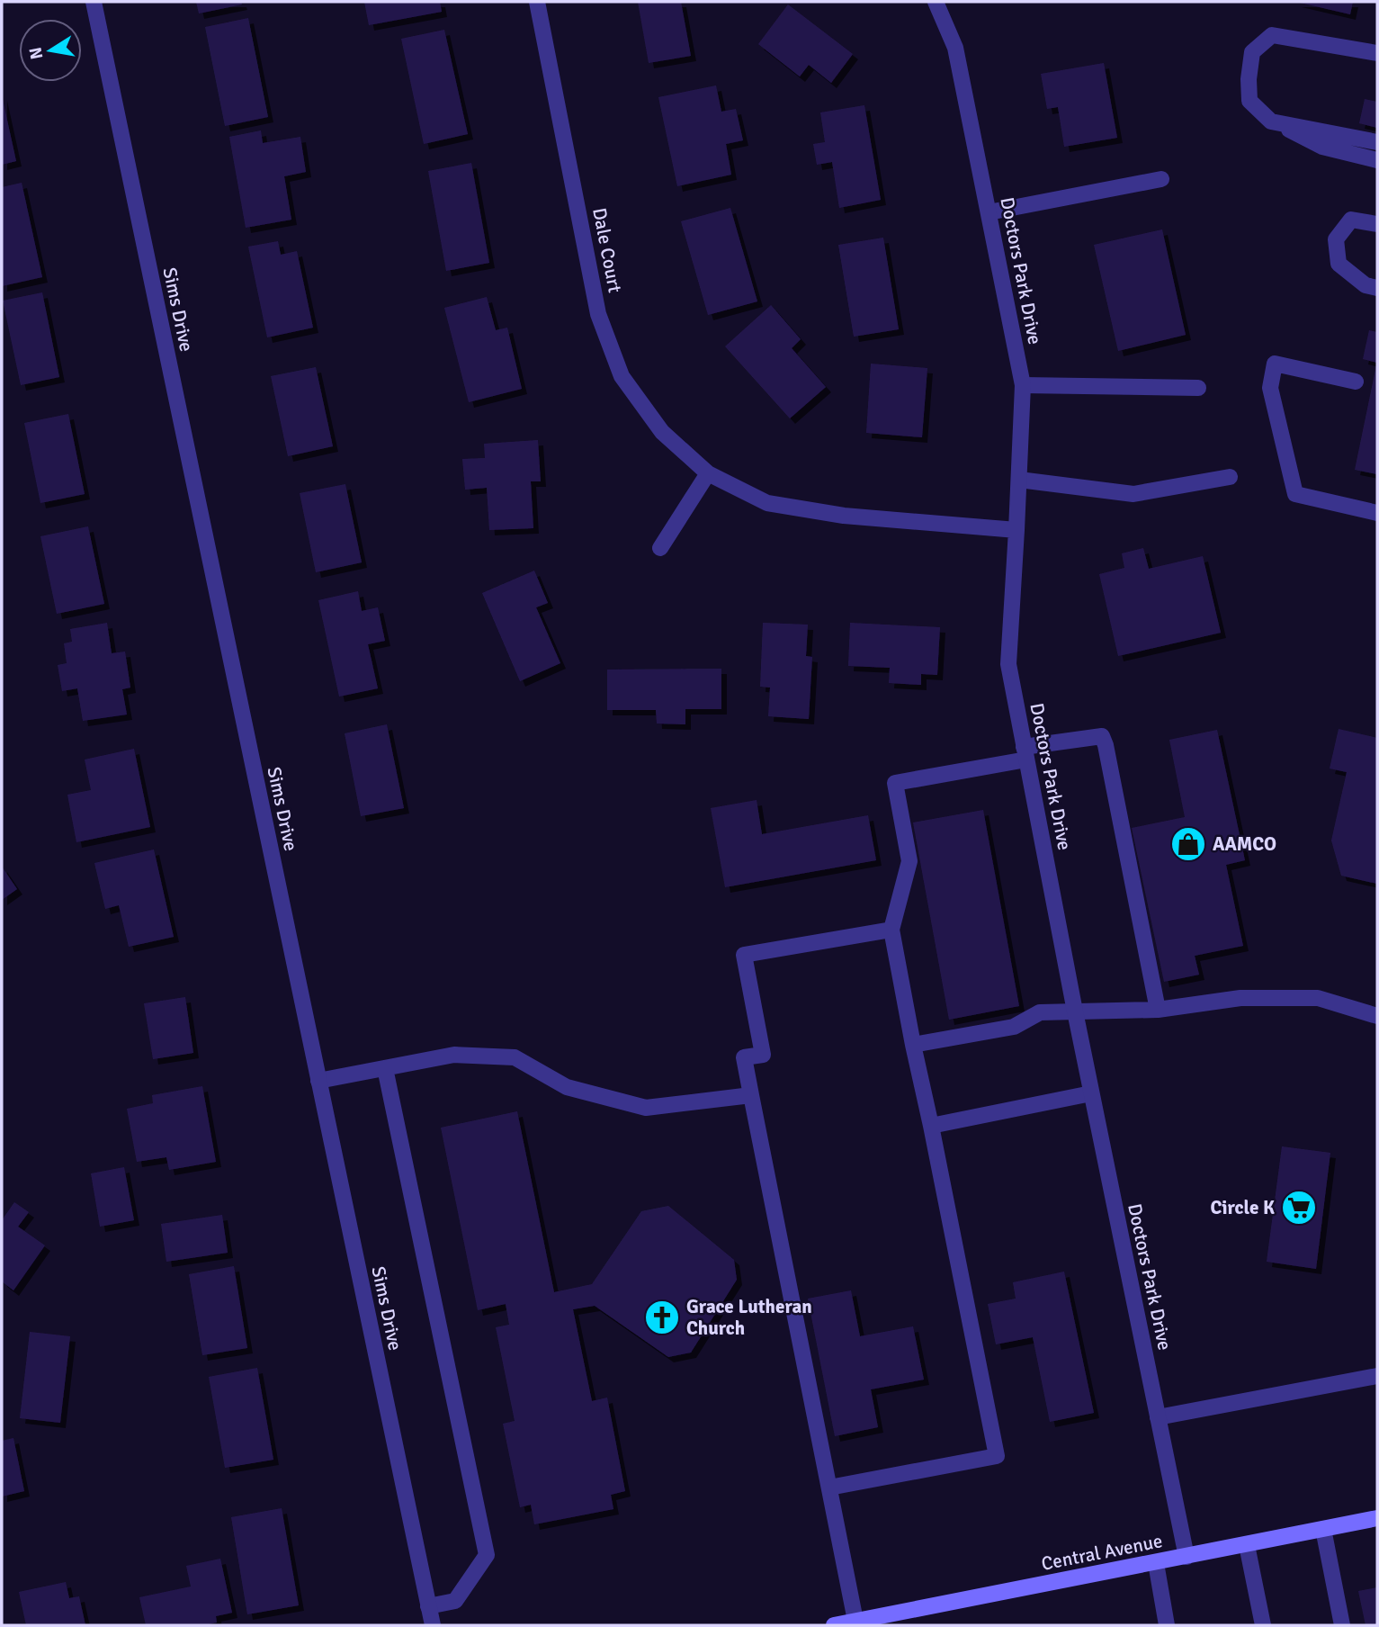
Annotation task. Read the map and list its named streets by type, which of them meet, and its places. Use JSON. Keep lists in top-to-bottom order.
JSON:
{
  "streets": {
    "main road": ["Central Avenue"],
    "street": ["Dale Court", "Doctors Park Drive", "Sims Drive"]
  },
  "crossings": [
    ["Dale Court", "Doctors Park Drive"],
    ["Doctors Park Drive", "Central Avenue"]
  ],
  "places": {
    "shop": ["AAMCO"],
    "supermarket": ["Circle K"],
    "church": ["Grace Lutheran Church"]
  },
  "north": "left"
}
